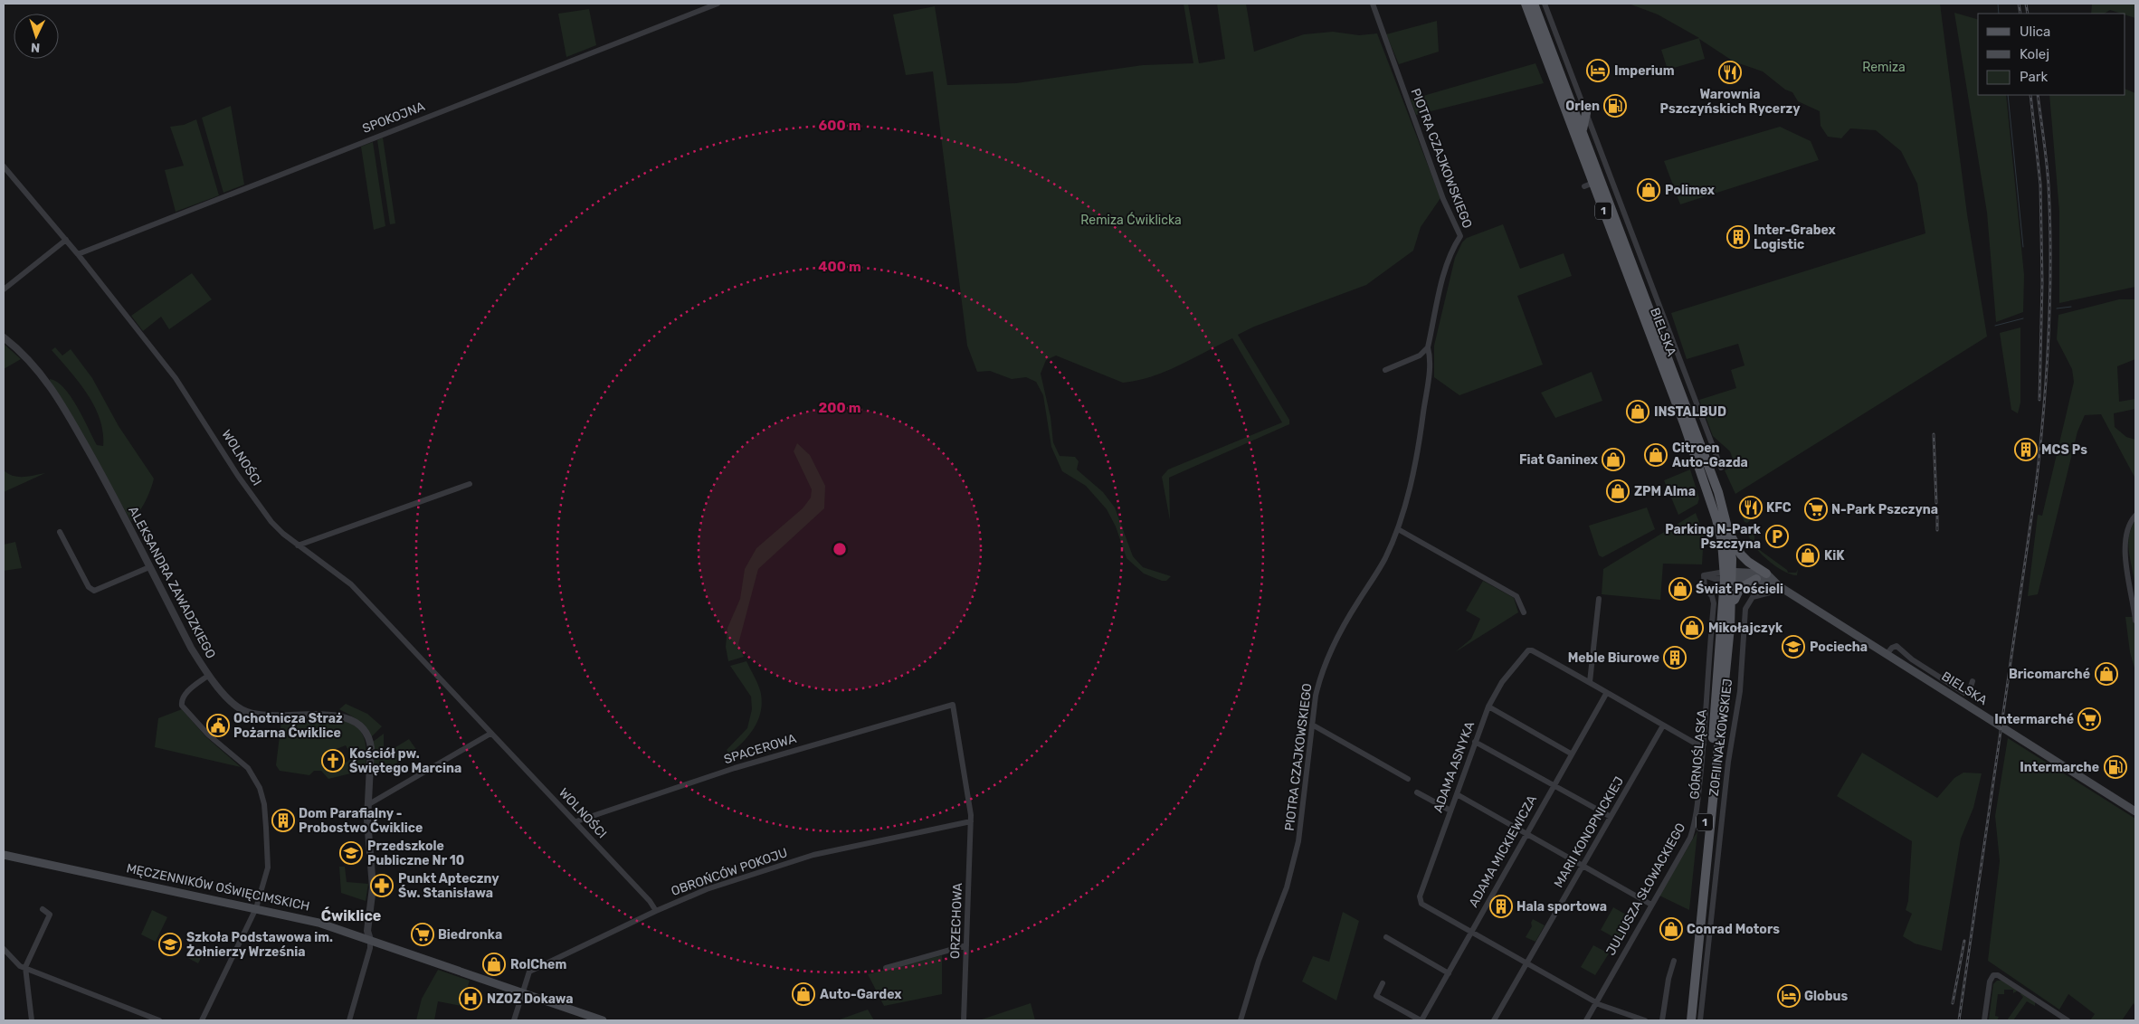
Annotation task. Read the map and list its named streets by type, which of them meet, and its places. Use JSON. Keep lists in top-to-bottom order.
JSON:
{
  "streets": {
    "main road": [
      "1",
      "BIELSKA",
      "GÓRNOŚLĄSKA",
      "MĘCZENNIKÓW OŚWIĘCIMSKICH"
    ],
    "street": [
      "SPOKOJNA",
      "PIOTRA CZAJKOWSKIEGO",
      "WOLNOŚCI",
      "ALEKSANDRA ZAWADZKIEGO",
      "ZOFII NAŁKOWSKIEJ",
      "SPACEROWA",
      "ADAMA ASNYKA",
      "MARII KONOPNICKIEJ",
      "ADAMA MICKIEWICZA",
      "OBROŃCÓW POKOJU",
      "JULIUSZA SŁOWACKIEGO",
      "ORZECHOWA"
    ]
  },
  "crossings": [
    ["SPOKOJNA", "WOLNOŚCI"],
    ["1", "BIELSKA"],
    ["BIELSKA", "ZOFII NAŁKOWSKIEJ"],
    ["BIELSKA", "GÓRNOŚLĄSKA"],
    ["BIELSKA", "JULIUSZA SŁOWACKIEGO"],
    ["WOLNOŚCI", "SPACEROWA"],
    ["WOLNOŚCI", "OBROŃCÓW POKOJU"],
    ["ALEKSANDRA ZAWADZKIEGO", "MĘCZENNIKÓW OŚWIĘCIMSKICH"],
    ["SPACEROWA", "ORZECHOWA"],
    ["GÓRNOŚLĄSKA", "JULIUSZA SŁOWACKIEGO"],
    ["ADAMA ASNYKA", "ADAMA MICKIEWICZA"],
    ["OBROŃCÓW POKOJU", "MĘCZENNIKÓW OŚWIĘCIMSKICH"],
    ["OBROŃCÓW POKOJU", "ORZECHOWA"]
  ],
  "districts": ["Ćwiklice"],
  "parks": ["Remiza", "Remiza Ćwiklicka"],
  "places": {
    "hotel": ["Imperium", "Globus"],
    "restaurant": ["Warownia Pszczyńskich Rycerzy", "KFC"],
    "fuel station": ["Orlen", "Intermarche"],
    "shop": [
      "Polimex",
      "INSTALBUD",
      "Citroen Auto-Gazda",
      "Fiat Ganinex",
      "ZPM Alma",
      "KiK",
      "Świat Pościeli",
      "Mikołajczyk",
      "Bricomarché",
      "Conrad Motors",
      "RolChem",
      "Auto-Gardex"
    ],
    "building": [
      "Inter-Grabex Logistic",
      "MCS Ps",
      "Meble Biurowe",
      "Dom Parafialny - Probostwo Ćwiklice",
      "Hala sportowa"
    ],
    "supermarket": ["N-Park Pszczyna", "Intermarché", "Biedronka"],
    "parking": ["Parking N-Park Pszczyna"],
    "school or university": ["Pociecha", "Przedszkole Publiczne Nr 10", "Szkoła Podstawowa im. Żołnierzy Września"],
    "public building": ["Ochotnicza Straż Pożarna Ćwiklice"],
    "church": ["Kościół pw. Świętego Marcina"],
    "pharmacy": ["Punkt Apteczny Św. Stanisława"],
    "hospital": ["NZOZ Dokawa"]
  },
  "legend": ["Ulica", "Kolej", "Park"],
  "north": "bottom",
  "rings": ["600 m", "400 m", "200 m"]
}
